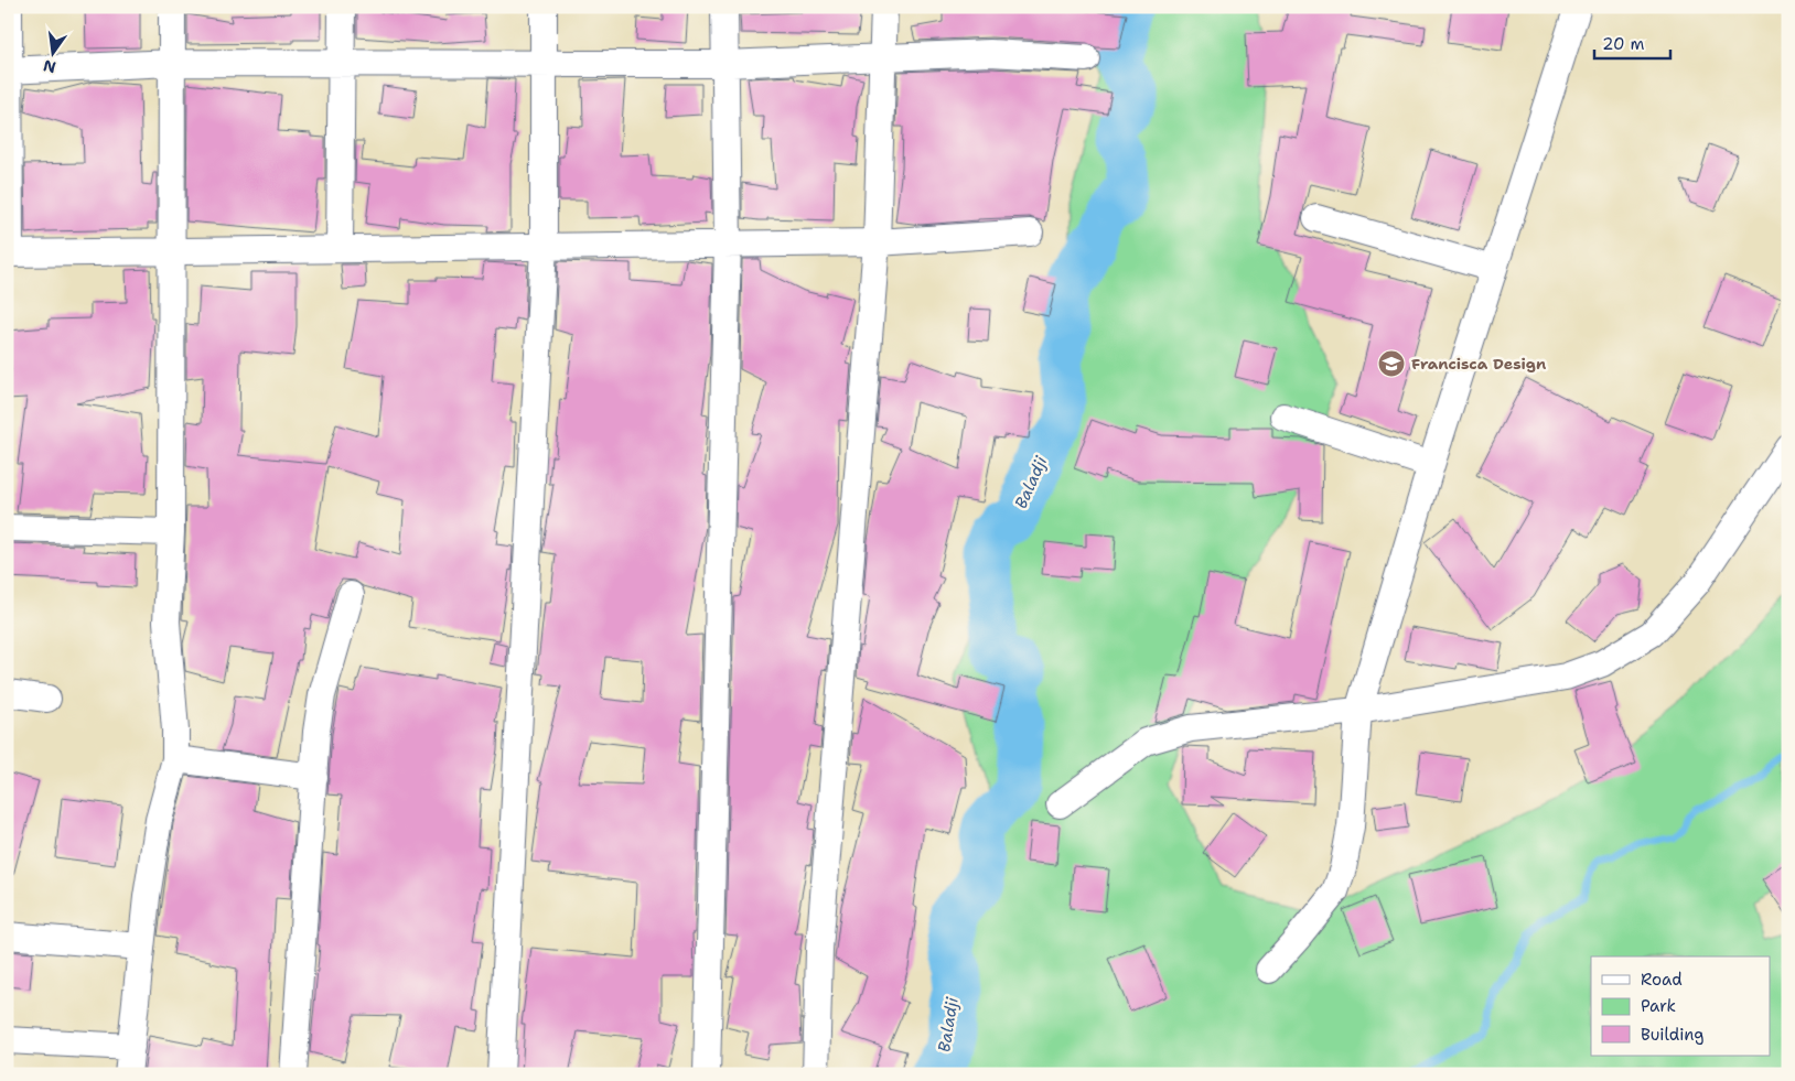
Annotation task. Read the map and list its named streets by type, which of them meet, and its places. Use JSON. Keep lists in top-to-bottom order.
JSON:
{
  "water": ["Baladji"],
  "places": {
    "school or university": ["Francisca Design"]
  },
  "legend": ["Road", "Park", "Building"],
  "scale_bar": "20 m",
  "north": "bottom"
}
